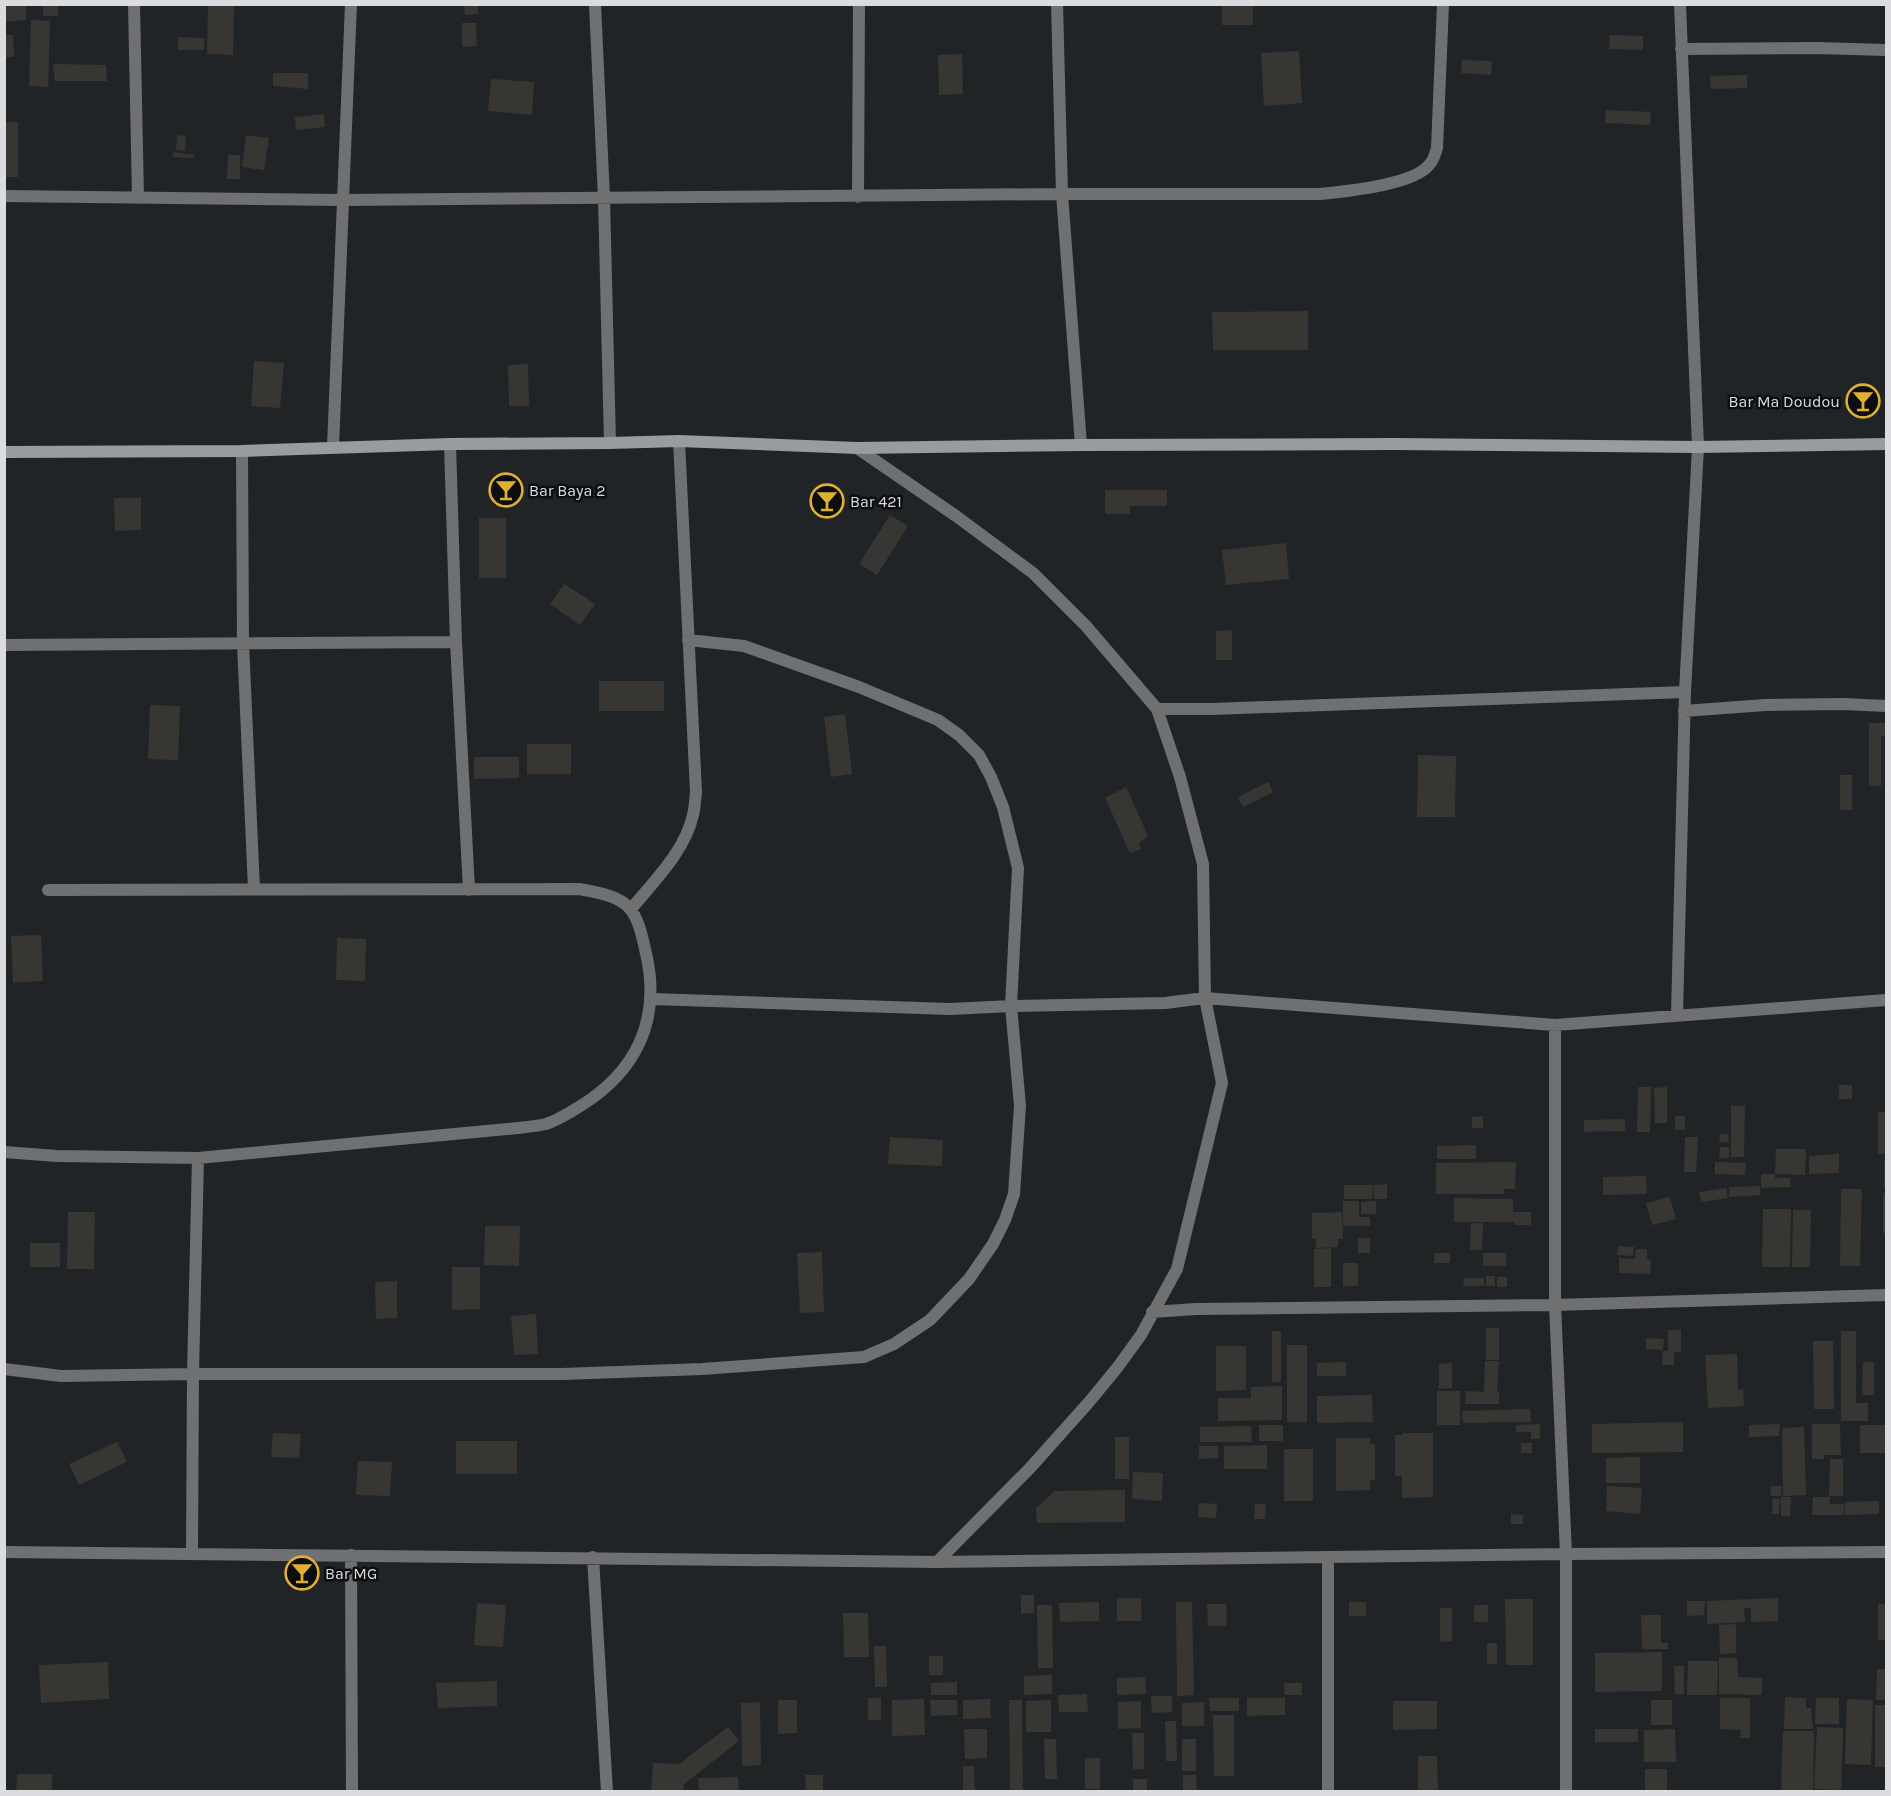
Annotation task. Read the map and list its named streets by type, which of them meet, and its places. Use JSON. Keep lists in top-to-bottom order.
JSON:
{
  "places": {
    "bar": [
      "Bar Ma Doudou",
      "Bar Baya 2",
      "Bar 421",
      "Bar MG"
    ]
  }
}
